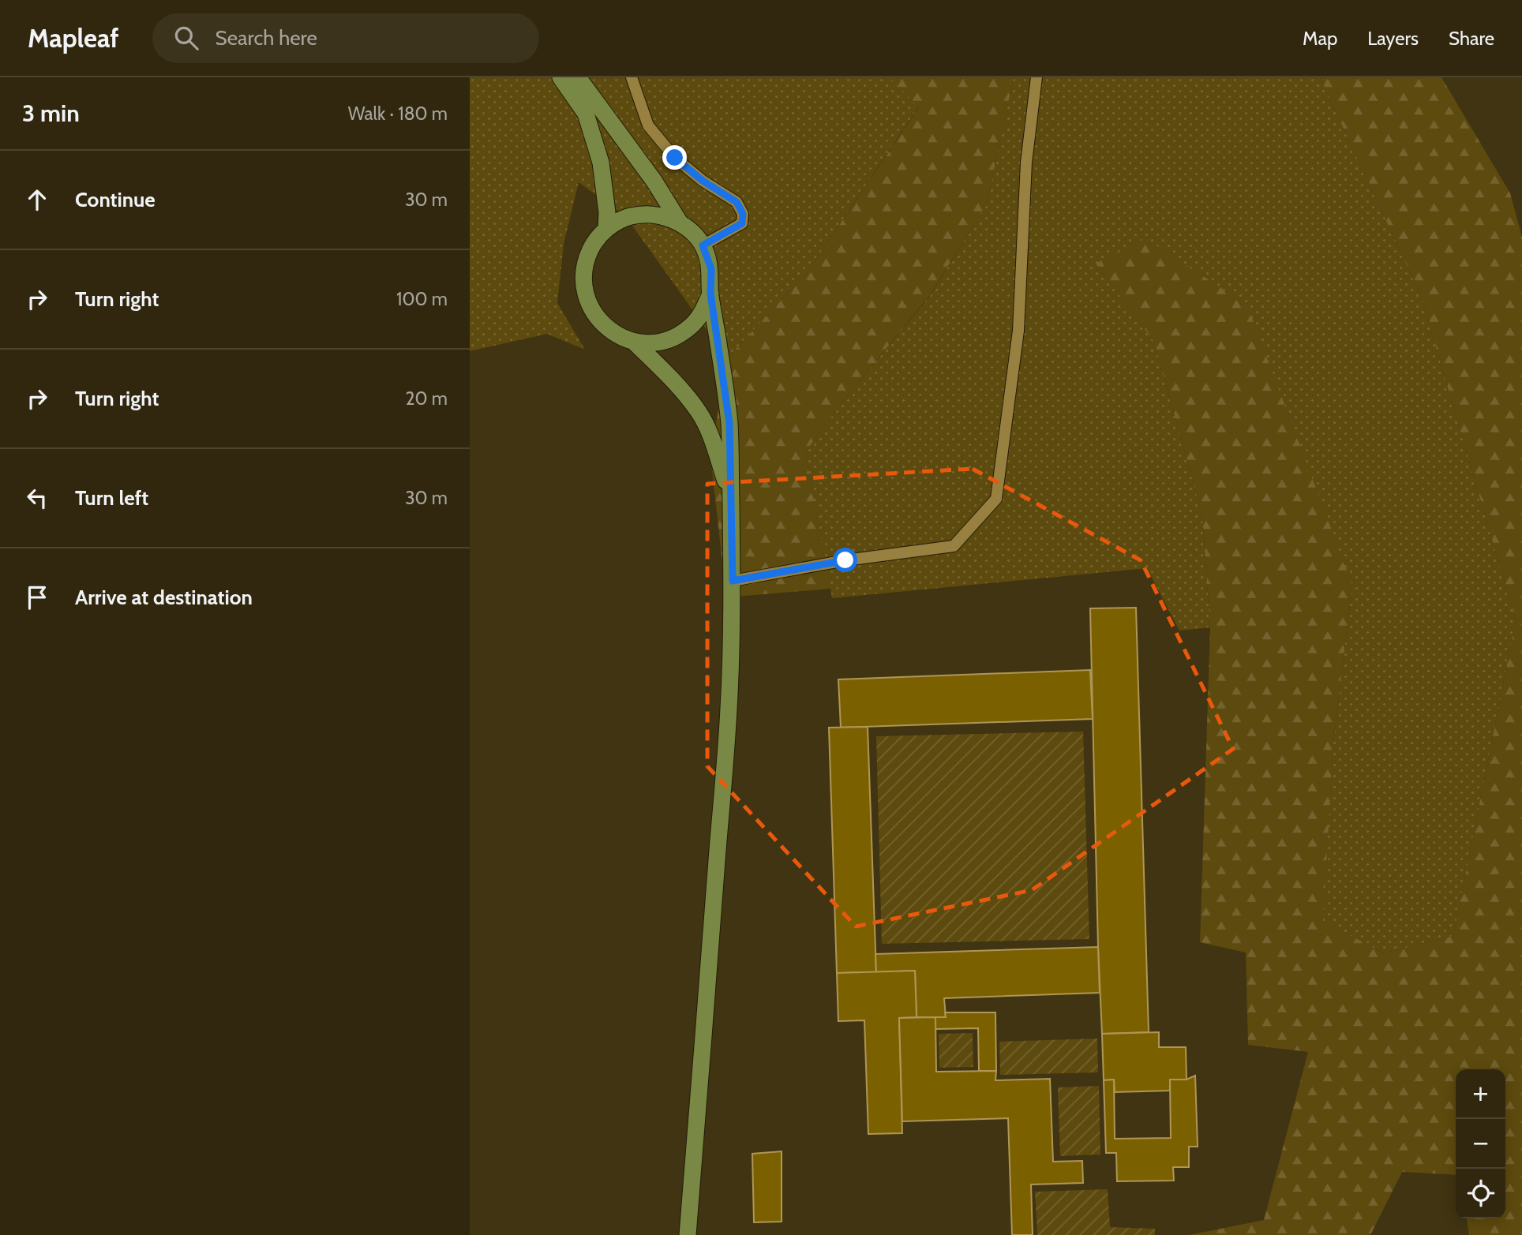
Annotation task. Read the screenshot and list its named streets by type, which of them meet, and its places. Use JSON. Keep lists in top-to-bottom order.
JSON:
{
  "page": {
    "header": "Mapleaf",
    "search": "Search here",
    "nav": ["Map", "Layers", "Share"],
    "heading": ["3 min", "Walk · 180 m"],
    "list": [
      ["Continue", "30 m"],
      ["Turn right", "100 m"],
      ["Turn right", "20 m"],
      ["Turn left", "30 m"],
      "Arrive at destination"
    ],
    "map_buttons": ["+", "−"]
  }
}
